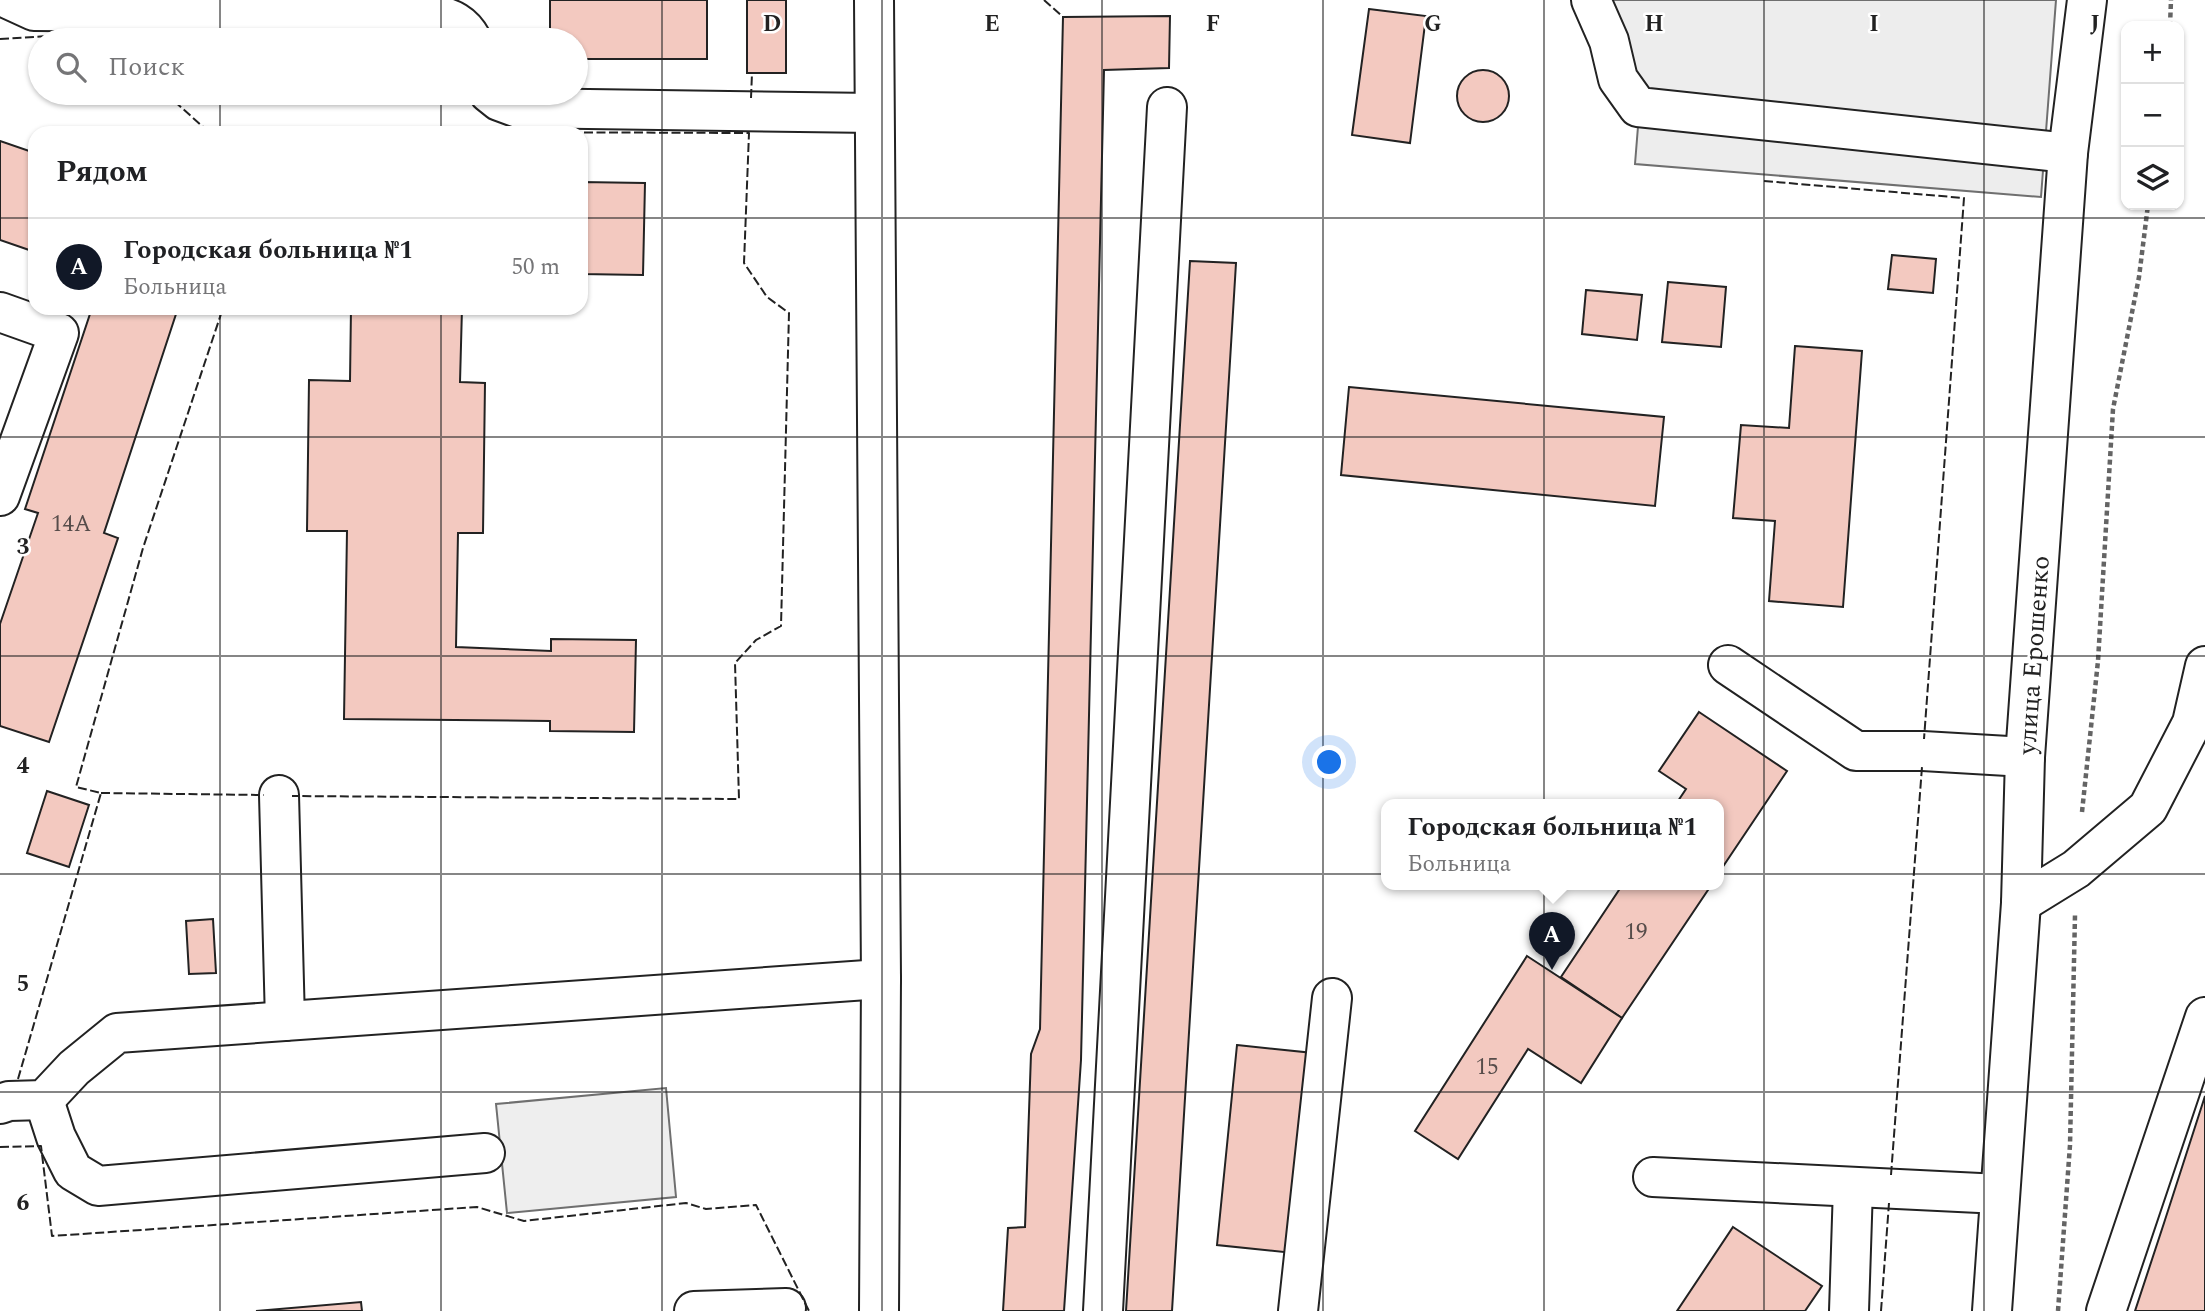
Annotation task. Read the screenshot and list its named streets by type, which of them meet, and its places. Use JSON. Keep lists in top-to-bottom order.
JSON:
{
  "streets": {
    "main road": ["улица Ерошенко"]
  },
  "house_numbers": ["14А", "19", "15"],
  "page": {
    "map_buttons": ["+", "−"],
    "search": "Поиск",
    "heading": "Рядом",
    "list": [
      {
        "mark": "A",
        "name": "Городская больница №1",
        "note": "Больница",
        "value": "50 m"
      }
    ],
    "popup": ["Городская больница №1", "Больница"],
    "pins": "A"
  },
  "grid": {
    "columns": [
      "D",
      "E",
      "F",
      "G",
      "H",
      "I",
      "J"
    ],
    "rows": [
      "3",
      "4",
      "5",
      "6"
    ]
  }
}
